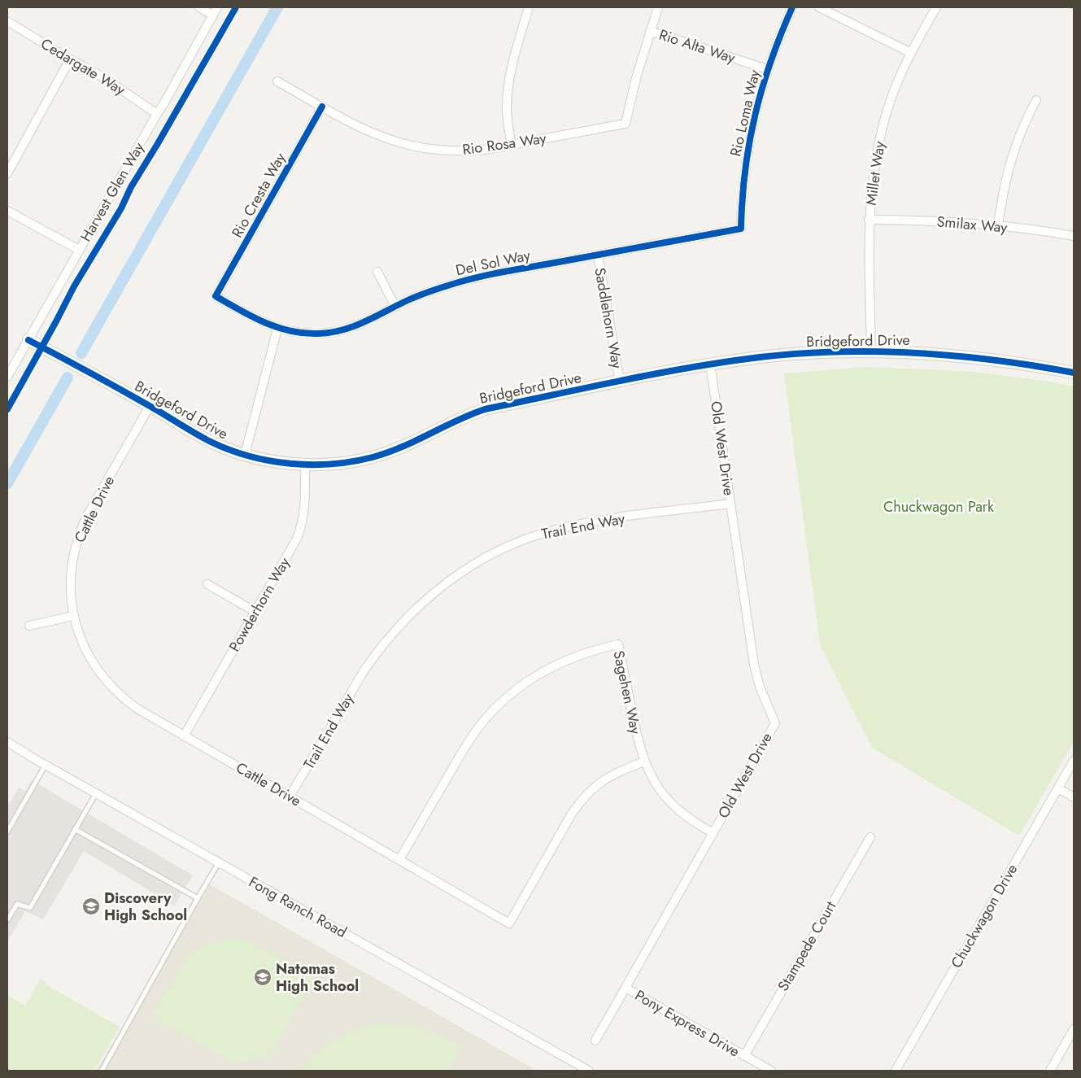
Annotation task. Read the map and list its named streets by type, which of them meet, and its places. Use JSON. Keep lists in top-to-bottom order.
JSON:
{
  "streets": {
    "street": [
      "Rio Alta Way",
      "Cedargate Way",
      "Rio Loma Way",
      "Rio Rosa Way",
      "Millet Way",
      "Harvest Glen Way",
      "Rio Cresta Way",
      "Smilax Way",
      "Del Sol Way",
      "Saddlehorn Way",
      "Bridgeford Drive",
      "Old West Drive",
      "Cattle Drive",
      "Trail End Way",
      "Powderhorn Way",
      "Sagehen Way",
      "Fong Ranch Road",
      "Chuckwagon Drive",
      "Stampede Court",
      "Pony Express Drive"
    ]
  },
  "crossings": [
    ["Rio Alta Way", "Rio Loma Way"],
    ["Rio Alta Way", "Rio Rosa Way"],
    ["Cedargate Way", "Harvest Glen Way"],
    ["Rio Loma Way", "Del Sol Way"],
    ["Rio Rosa Way", "Rio Cresta Way"],
    ["Millet Way", "Smilax Way"],
    ["Millet Way", "Bridgeford Drive"],
    ["Harvest Glen Way", "Bridgeford Drive"],
    ["Rio Cresta Way", "Del Sol Way"],
    ["Del Sol Way", "Saddlehorn Way"],
    ["Saddlehorn Way", "Bridgeford Drive"],
    ["Bridgeford Drive", "Old West Drive"],
    ["Bridgeford Drive", "Cattle Drive"],
    ["Bridgeford Drive", "Powderhorn Way"],
    ["Old West Drive", "Trail End Way"],
    ["Old West Drive", "Sagehen Way"],
    ["Old West Drive", "Pony Express Drive"],
    ["Cattle Drive", "Trail End Way"],
    ["Cattle Drive", "Powderhorn Way"],
    ["Cattle Drive", "Sagehen Way"],
    ["Stampede Court", "Pony Express Drive"]
  ],
  "parks": ["Chuckwagon Park"],
  "places": {
    "school or university": ["Discovery High School", "Natomas High School"]
  }
}
